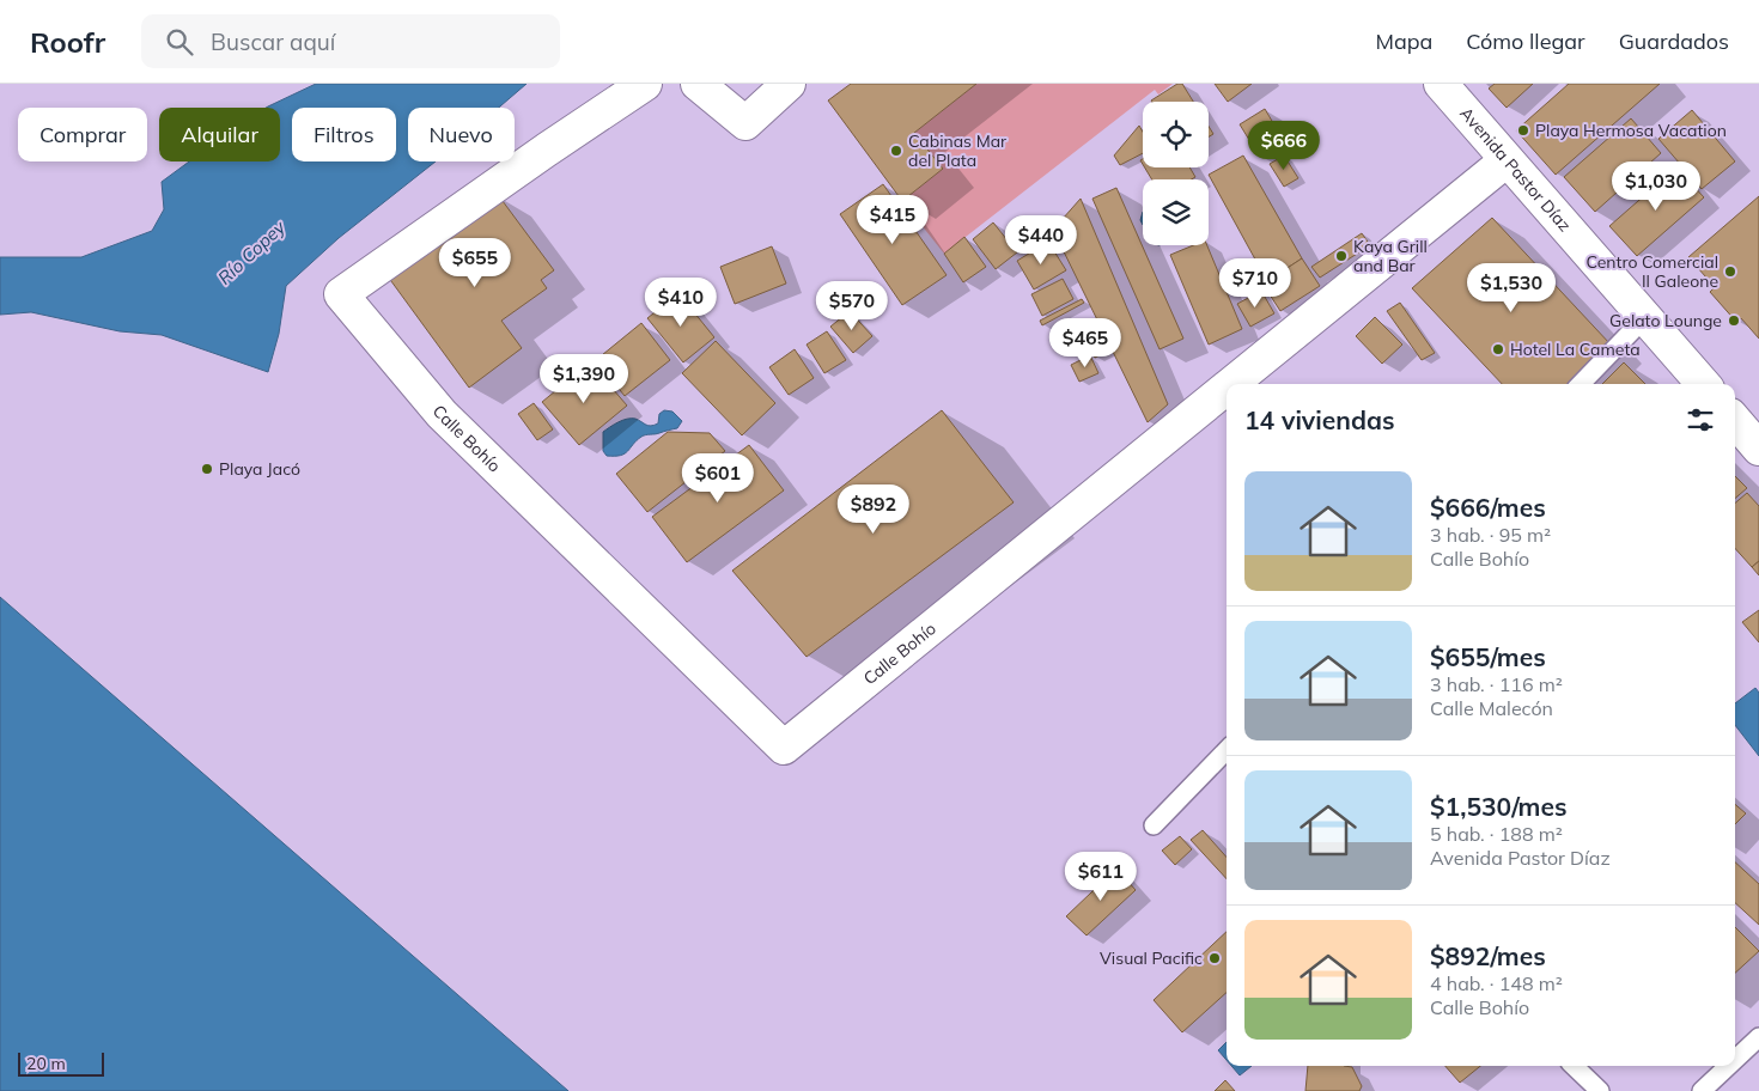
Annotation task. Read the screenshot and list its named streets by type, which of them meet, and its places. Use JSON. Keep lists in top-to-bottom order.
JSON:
{
  "streets": {
    "street": ["Avenida Pastor Díaz", "Calle Bohío"]
  },
  "crossings": [
    ["Avenida Pastor Díaz", "Calle Bohío"]
  ],
  "water": ["Río Copey"],
  "places": [
    "Playa Hermosa Vacation",
    "Cabinas Mar del Plata",
    "Kaya Grill and Bar",
    "Centro Comercial Il Galeone",
    "Gelato Lounge",
    "Hotel La Cameta",
    "Playa Jacó",
    "Visual Pacific"
  ],
  "scale_bar": "20 m",
  "page": {
    "header": "Roofr",
    "search": "Buscar aquí",
    "nav": ["Mapa", "Cómo llegar", "Guardados"],
    "chip": [
      "Comprar",
      "Alquilar",
      "Filtros",
      "Nuevo"
    ],
    "price": [
      "$666",
      "$1,030",
      "$415",
      "$440",
      "$655",
      "$710",
      "$1,530",
      "$410",
      "$570",
      "$465",
      "$1,390",
      "$601",
      "$892",
      "$611"
    ],
    "heading": "14 viviendas",
    "list": [
      {
        "name": "$666/mes",
        "note": "3 hab. · 95 m² · Calle Bohío"
      },
      {
        "name": "$655/mes",
        "note": "3 hab. · 116 m² · Calle Malecón"
      },
      {
        "name": "$1,530/mes",
        "note": "5 hab. · 188 m² · Avenida Pastor Díaz"
      },
      {
        "name": "$892/mes",
        "note": "4 hab. · 148 m² · Calle Bohío"
      }
    ],
    "scale": "20 m"
  }
}
